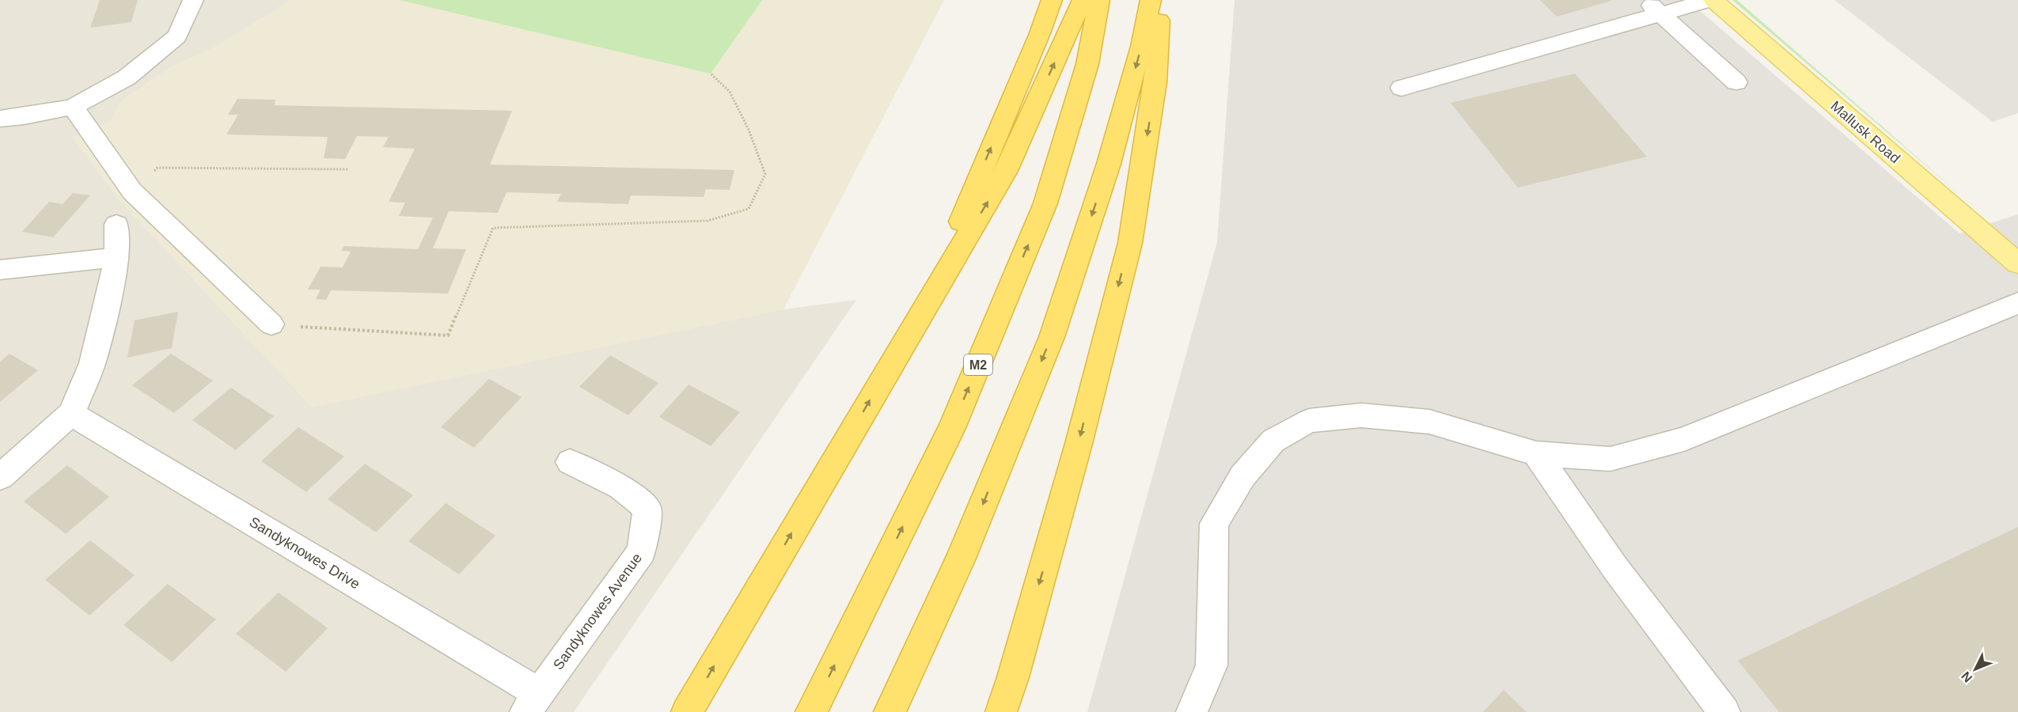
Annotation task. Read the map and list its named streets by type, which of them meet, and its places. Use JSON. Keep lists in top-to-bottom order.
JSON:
{
  "streets": {
    "highway": ["M2"],
    "main road": ["Mallusk Road"],
    "street": ["Sandyknowes Drive", "Sandyknowes Avenue"]
  },
  "crossings": [
    ["Sandyknowes Drive", "Sandyknowes Avenue"]
  ],
  "north": "bottom left"
}
